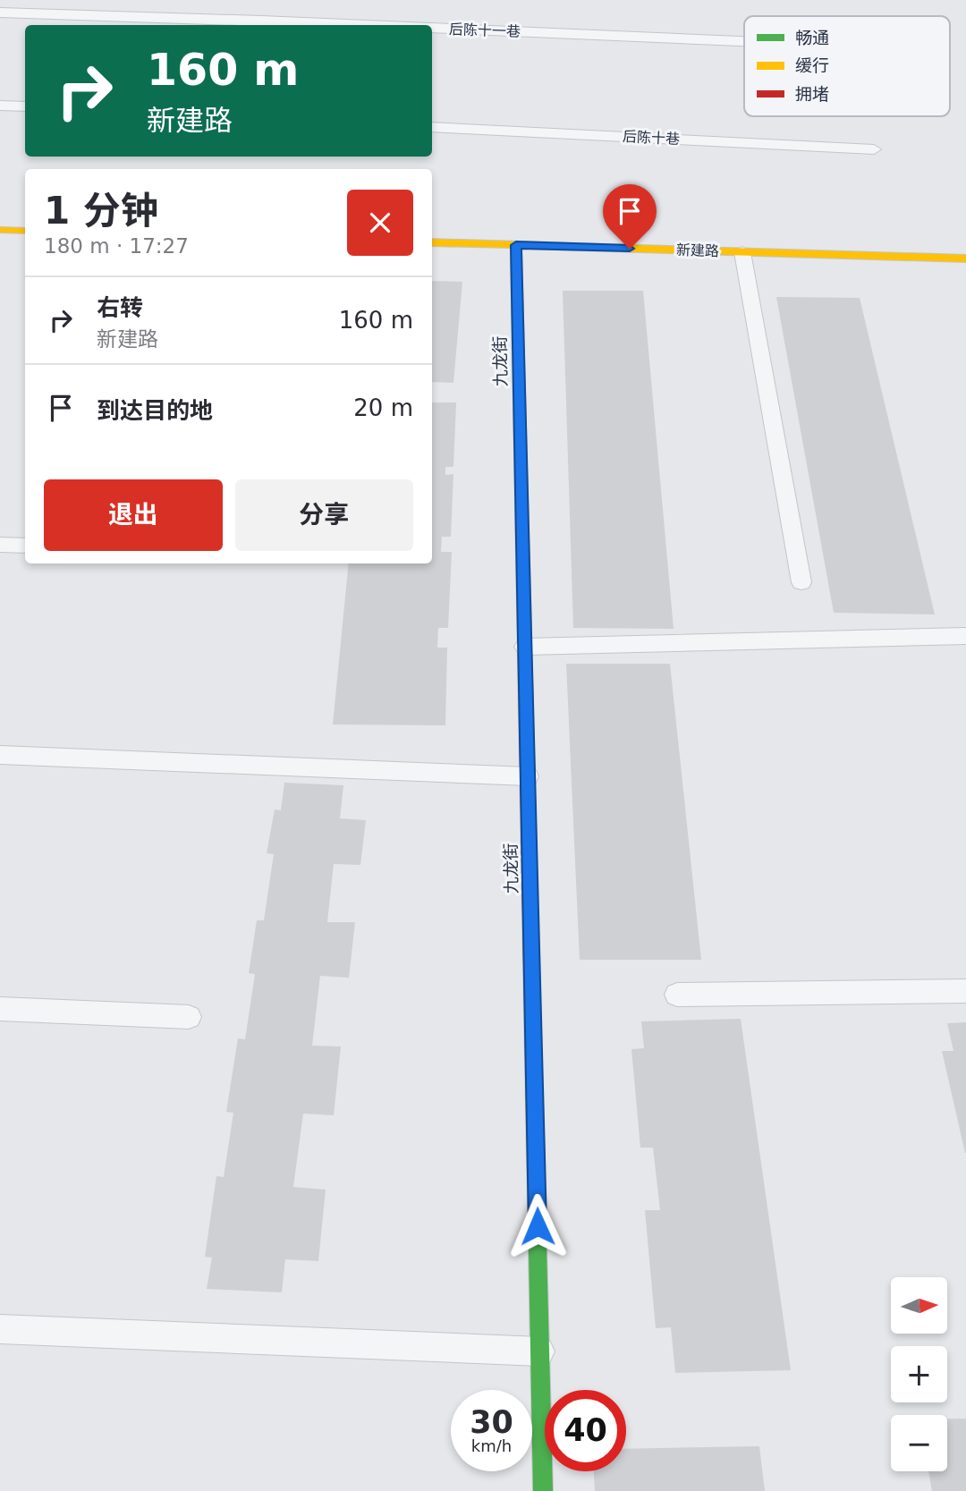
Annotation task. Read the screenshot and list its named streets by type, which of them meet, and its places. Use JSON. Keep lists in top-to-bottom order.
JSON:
{
  "streets": {
    "street": ["新建路", "九龙街"],
    "lane": ["后陈十一巷", "后陈十巷"]
  },
  "crossings": [
    ["新建路", "九龙街"]
  ],
  "legend": ["畅通", "缓行", "拥堵"],
  "north": "right",
  "page": {
    "turn": ["160 m", "新建路"],
    "heading": ["1 分钟", "180 m · 17:27"],
    "list": [
      {
        "name": "右转",
        "note": "新建路",
        "value": "160 m"
      },
      {
        "name": "到达目的地",
        "value": "20 m"
      }
    ],
    "buttons": ["退出", "分享"],
    "map_buttons": ["+", "−"],
    "speed": "30 km/h",
    "limit": "40"
  }
}
